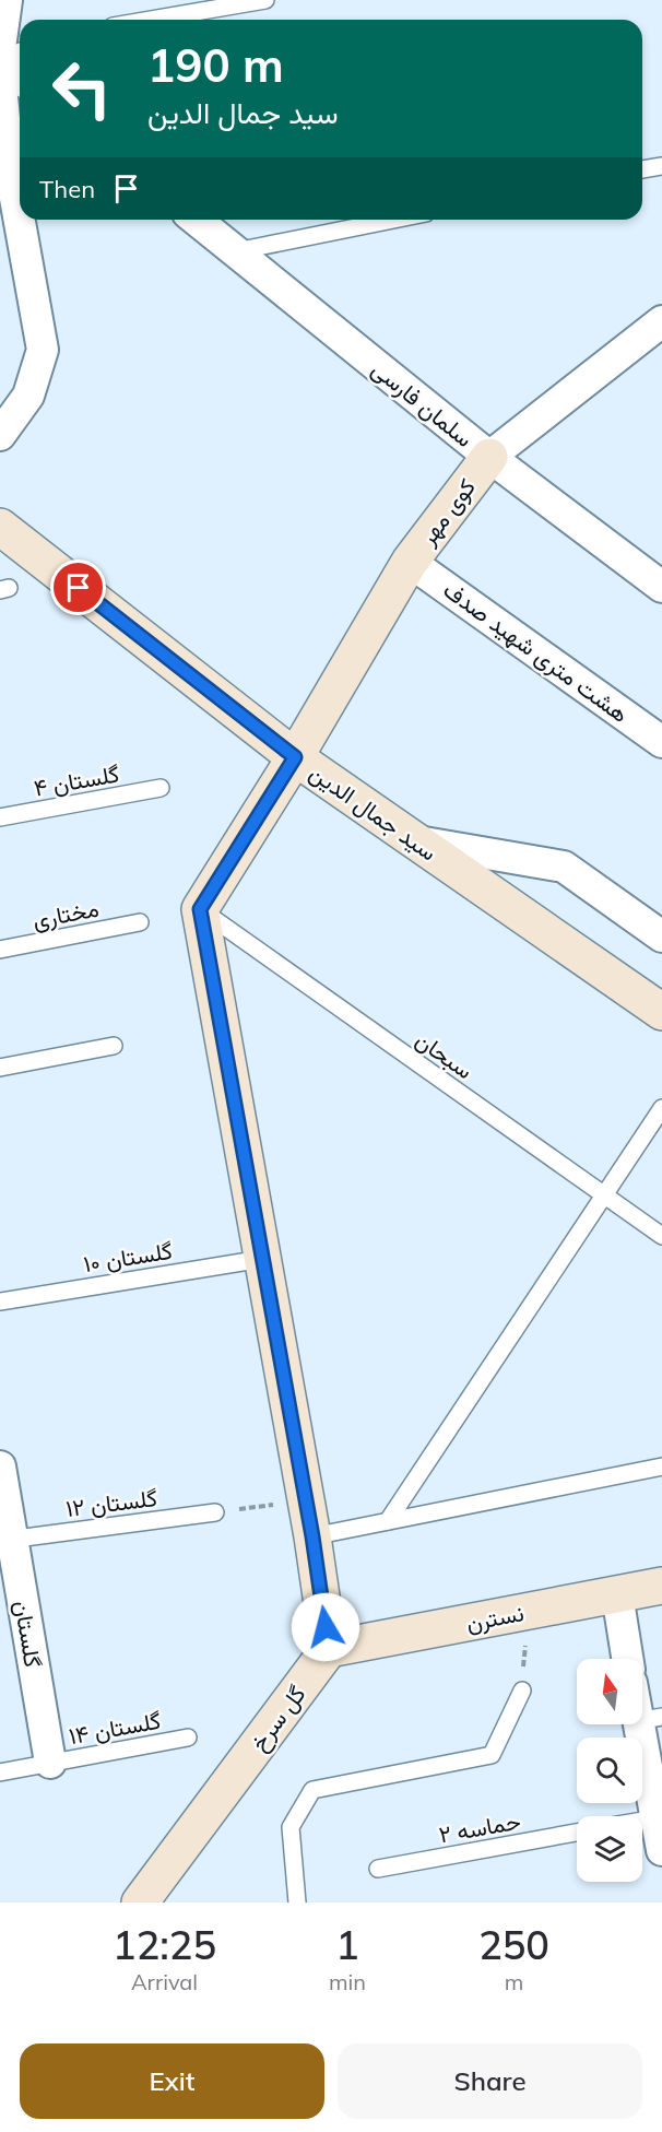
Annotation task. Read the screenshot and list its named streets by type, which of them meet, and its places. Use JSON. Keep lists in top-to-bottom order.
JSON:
{
  "streets": {
    "street": [
      "سلمان فارسی",
      "کوی مهر",
      "هشت متری شهید صدف",
      "سید جمال الدین",
      "نسترن",
      "گلستان",
      "گل سرخ"
    ],
    "lane": [
      "گلستان ۴",
      "مختاری",
      "سبحان",
      "گلستان ۱۰",
      "گلستان ۱۲",
      "گلستان ۱۴",
      "حماسه ۲"
    ]
  },
  "crossings": [
    ["سلمان فارسی", "کوی مهر"],
    ["کوی مهر", "هشت متری شهید صدف"],
    ["کوی مهر", "سید جمال الدین"],
    ["گلستان ۱۲", "گلستان"],
    ["نسترن", "گل سرخ"],
    ["گلستان", "گلستان ۱۴"]
  ],
  "north": "top",
  "page": {
    "turn": ["190 m", "سید جمال الدین"],
    "then": "Then",
    "eta": [
      "12:25",
      "Arrival",
      "1",
      "min",
      "250",
      "m"
    ],
    "buttons": ["Exit", "Share"]
  }
}
